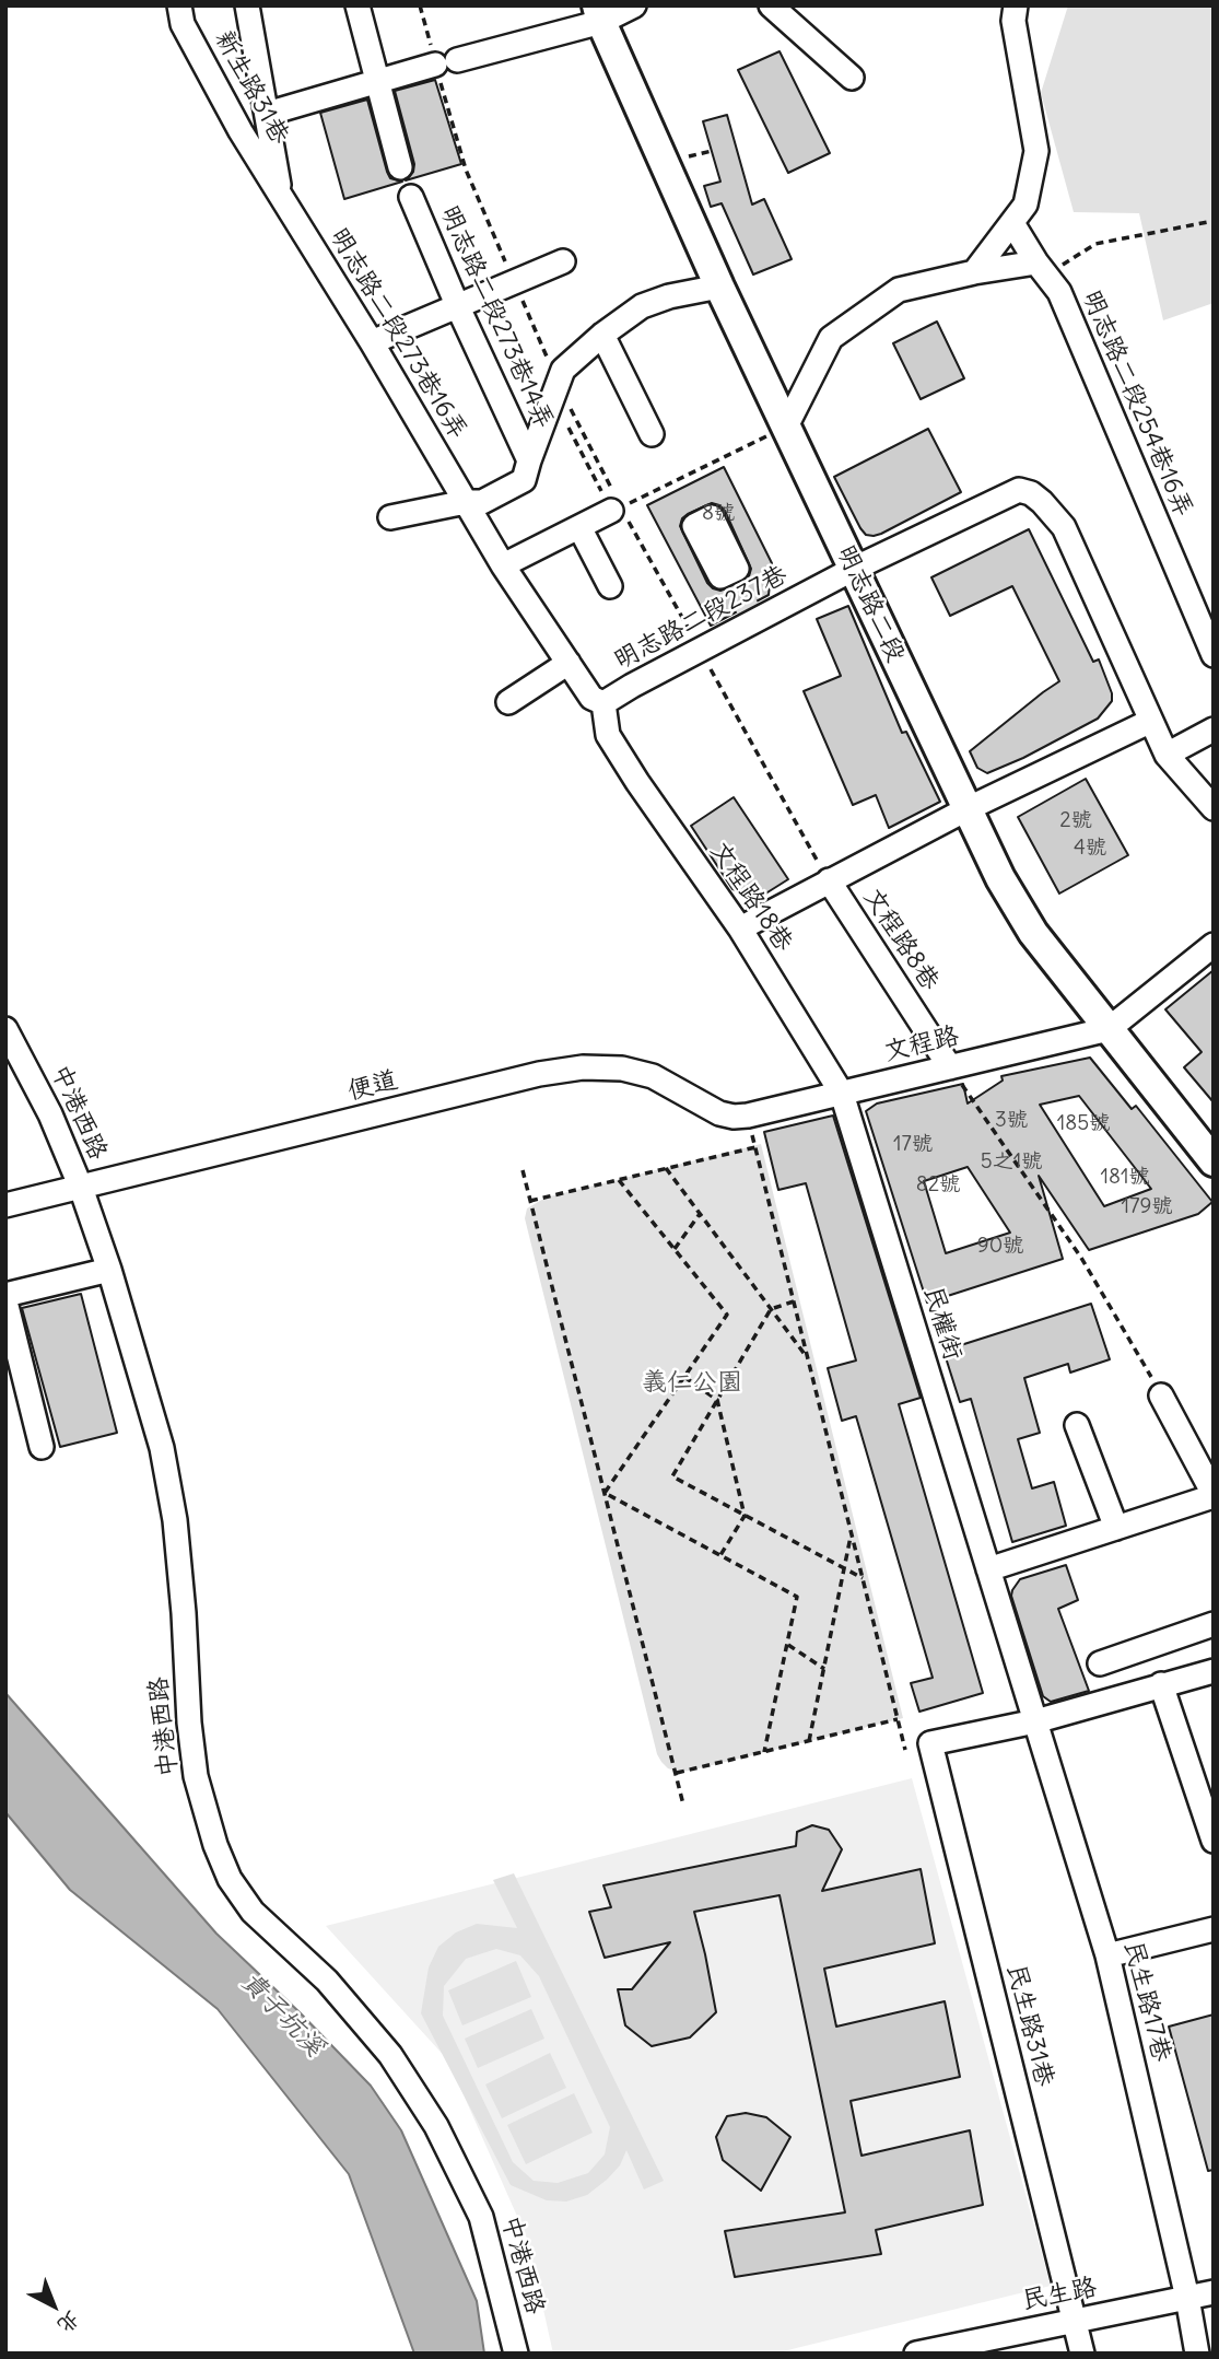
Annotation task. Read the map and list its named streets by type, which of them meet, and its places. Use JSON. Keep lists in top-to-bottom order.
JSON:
{
  "streets": {
    "main road": ["明志路二段"],
    "street": [
      "新生路31巷",
      "明志路二段273巷14弄",
      "明志路二段273巷16弄",
      "明志路二段254巷16弄",
      "明志路二段237巷",
      "文程路18巷",
      "文程路8巷",
      "文程路",
      "便道",
      "中港西路",
      "民權街",
      "民生路17巷",
      "民生路31巷",
      "民生路"
    ]
  },
  "crossings": [
    ["新生路31巷", "明志路二段273巷16弄"],
    ["明志路二段273巷16弄", "明志路二段237巷"],
    ["明志路二段", "明志路二段237巷"],
    ["明志路二段", "文程路"],
    ["明志路二段237巷", "文程路18巷"],
    ["文程路18巷", "文程路"],
    ["文程路18巷", "民權街"],
    ["文程路8巷", "文程路"],
    ["文程路", "便道"],
    ["文程路", "民權街"],
    ["便道", "中港西路"],
    ["民權街", "民生路17巷"],
    ["民權街", "民生路31巷"],
    ["民生路17巷", "民生路31巷"],
    ["民生路17巷", "民生路"],
    ["民生路31巷", "民生路"]
  ],
  "water": ["貴子坑溪"],
  "parks": ["義仁公園"],
  "house_numbers": [
    "8號",
    "2號",
    "4號",
    "3號",
    "185號",
    "17號",
    "5之1號",
    "181號",
    "82號",
    "179號",
    "90號"
  ],
  "north": "bottom right"
}
